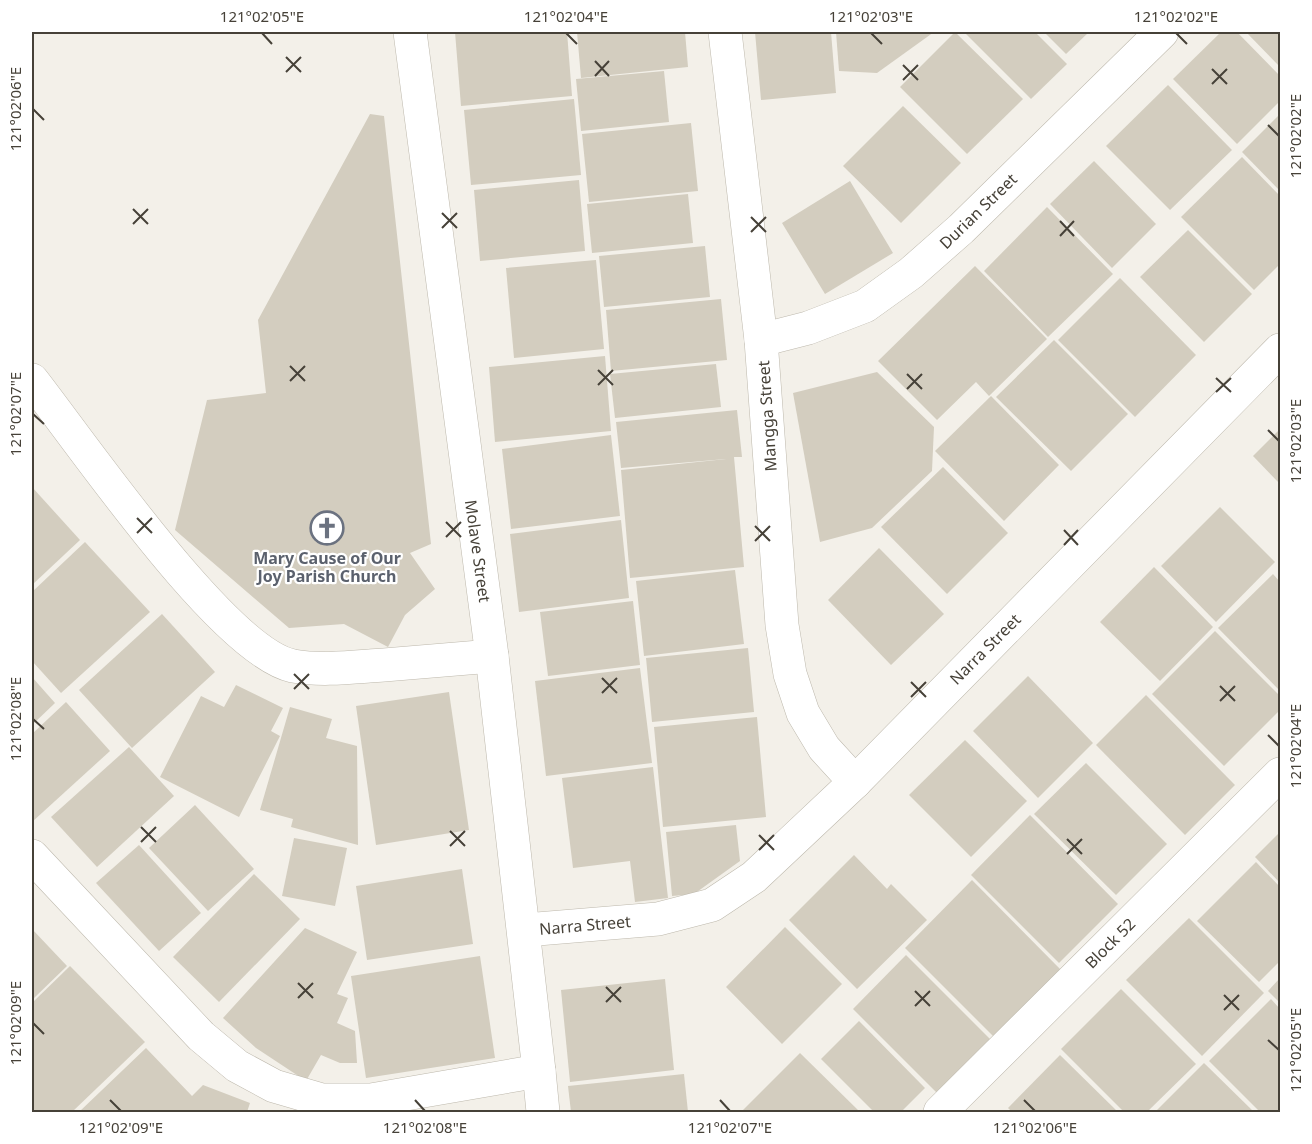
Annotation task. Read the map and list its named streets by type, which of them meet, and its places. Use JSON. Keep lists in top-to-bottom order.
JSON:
{
  "streets": {
    "street": [
      "Durian Street",
      "Mangga Street",
      "Molave Street",
      "Narra Street",
      "Block 52"
    ]
  },
  "crossings": [
    ["Durian Street", "Mangga Street"],
    ["Mangga Street", "Narra Street"],
    ["Molave Street", "Narra Street"]
  ],
  "places": {
    "church": ["Mary Cause of Our Joy Parish Church"]
  },
  "coordinates": [
    "121°02'05\"E",
    "121°02'04\"E",
    "121°02'03\"E",
    "121°02'02\"E",
    "121°02'06\"E",
    "121°02'07\"E",
    "121°02'08\"E",
    "121°02'09\"E"
  ]
}
